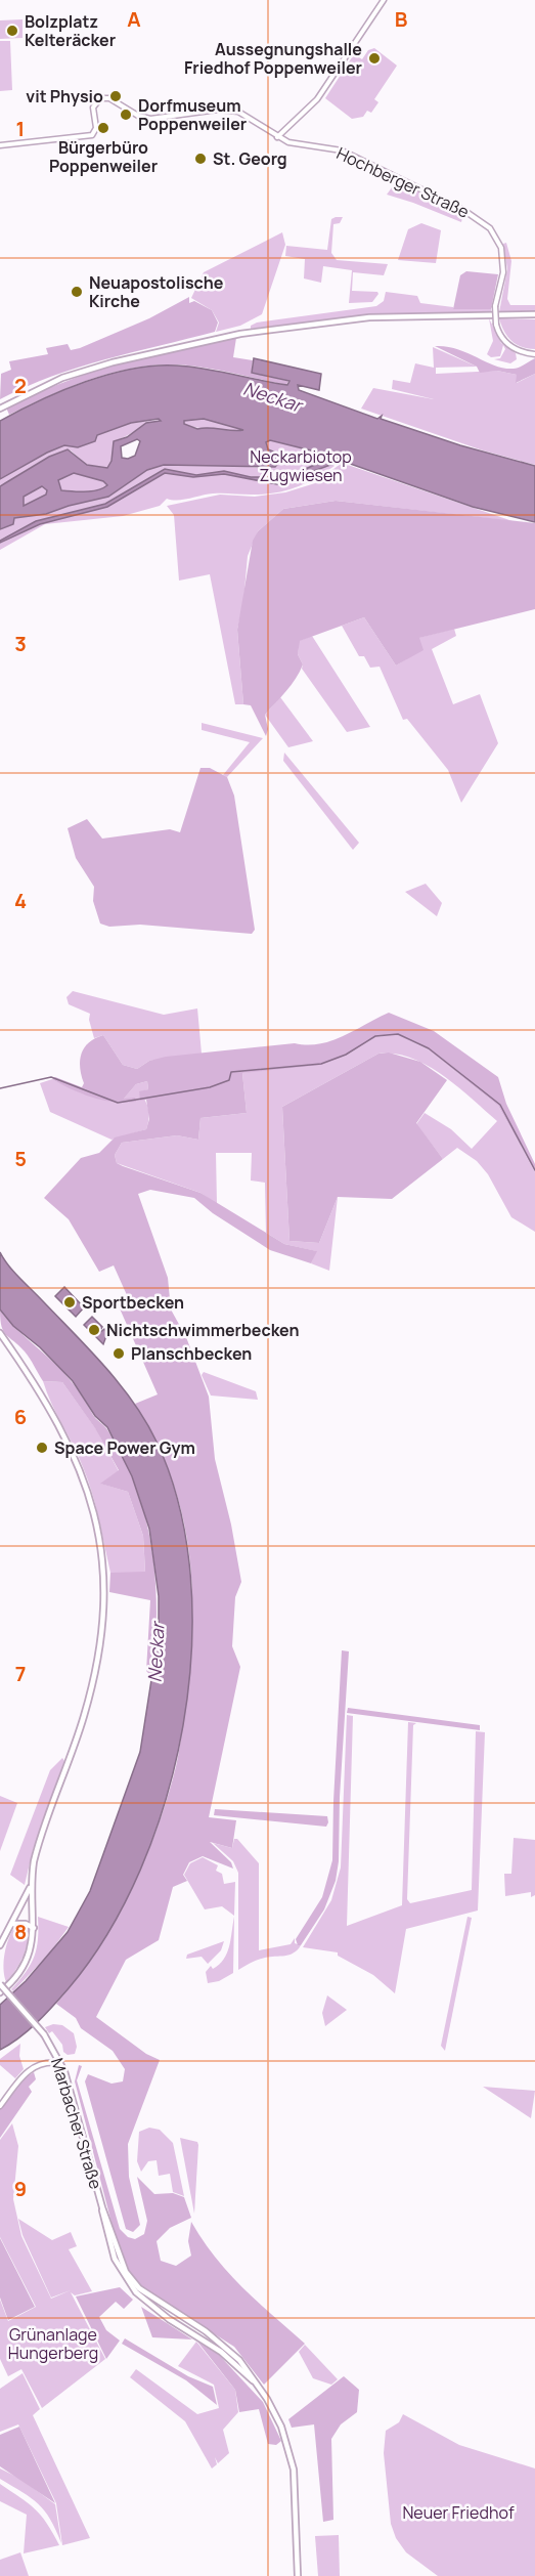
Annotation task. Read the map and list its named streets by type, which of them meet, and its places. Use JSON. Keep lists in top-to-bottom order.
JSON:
{
  "streets": {
    "main road": ["Marbacher Straße"],
    "street": ["Hochberger Straße"]
  },
  "water": ["Neckar"],
  "parks": ["Neckarbiotop Zugwiesen", "Grünanlage Hungerberg", "Neuer Friedhof"],
  "places": [
    "Bolzplatz Kelteräcker",
    "Aussegnungshalle Friedhof Poppenweiler",
    "vit Physio",
    "Dorfmuseum Poppenweiler",
    "Bürgerbüro Poppenweiler",
    "St. Georg",
    "Neuapostolische Kirche",
    "Sportbecken",
    "Nichtschwimmerbecken",
    "Planschbecken",
    "Space Power Gym"
  ],
  "grid": {
    "columns": ["A", "B"],
    "rows": [
      "1",
      "2",
      "3",
      "4",
      "5",
      "6",
      "7",
      "8",
      "9"
    ]
  }
}
